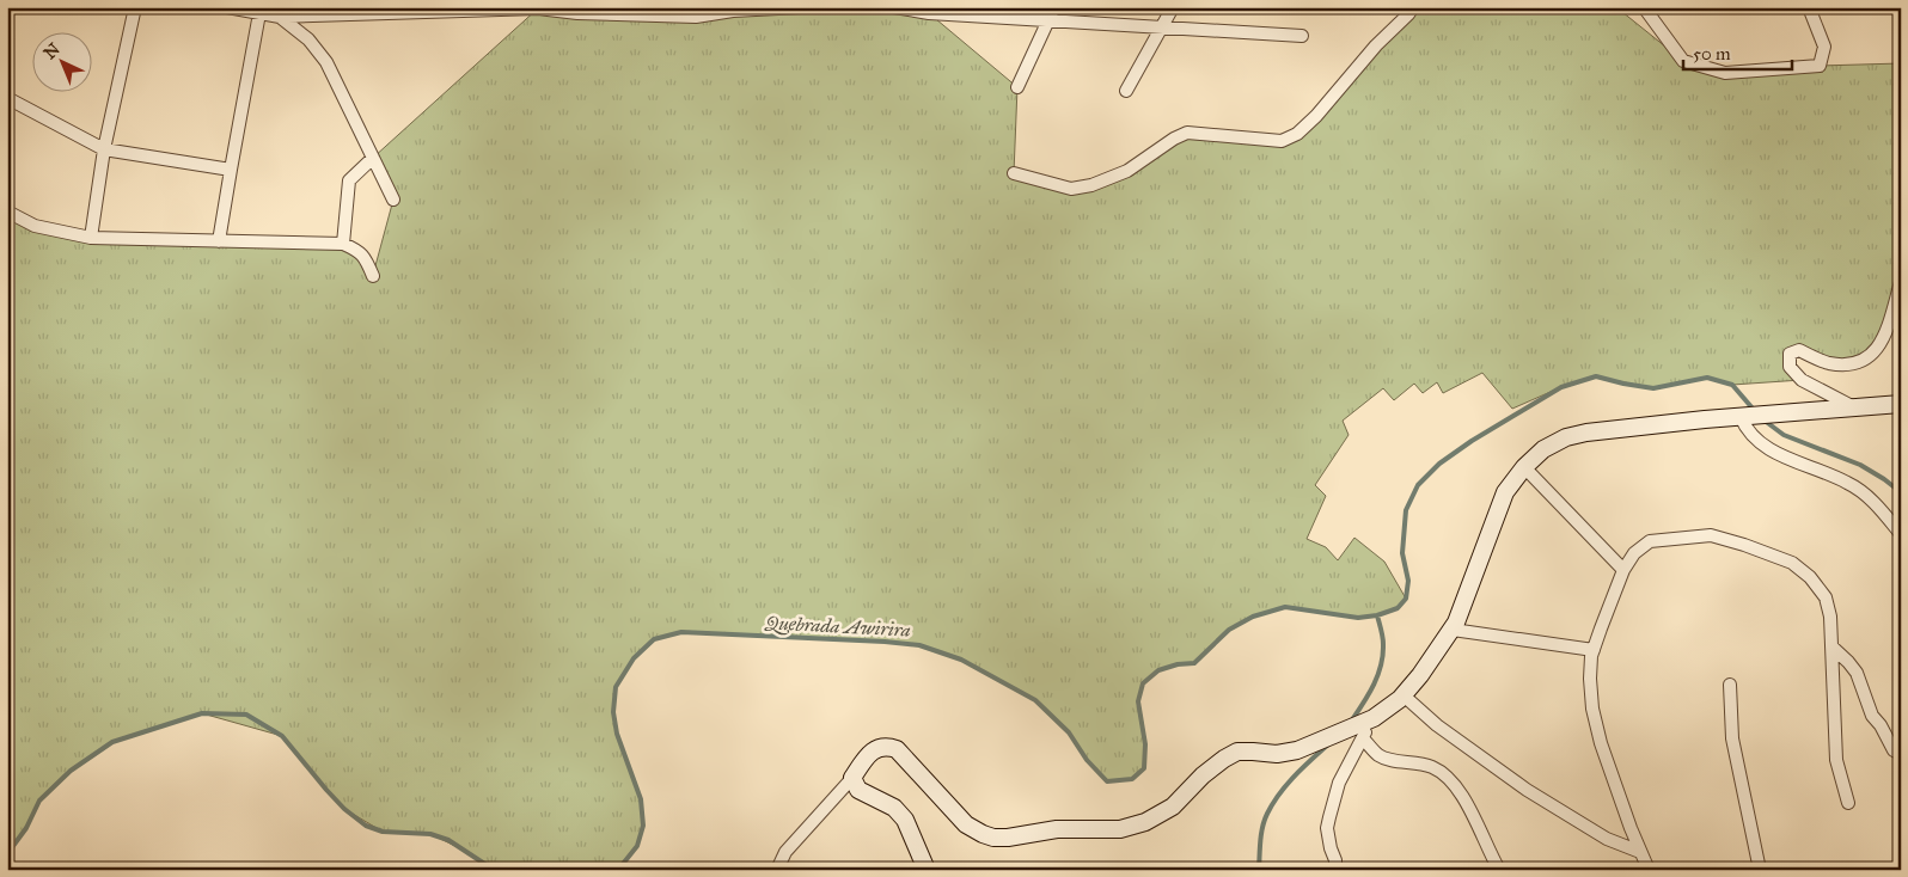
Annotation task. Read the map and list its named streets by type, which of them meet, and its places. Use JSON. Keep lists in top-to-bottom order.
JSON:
{
  "water": ["Quebrada Awirira"],
  "scale_bar": "50 m",
  "north": "top left"
}
